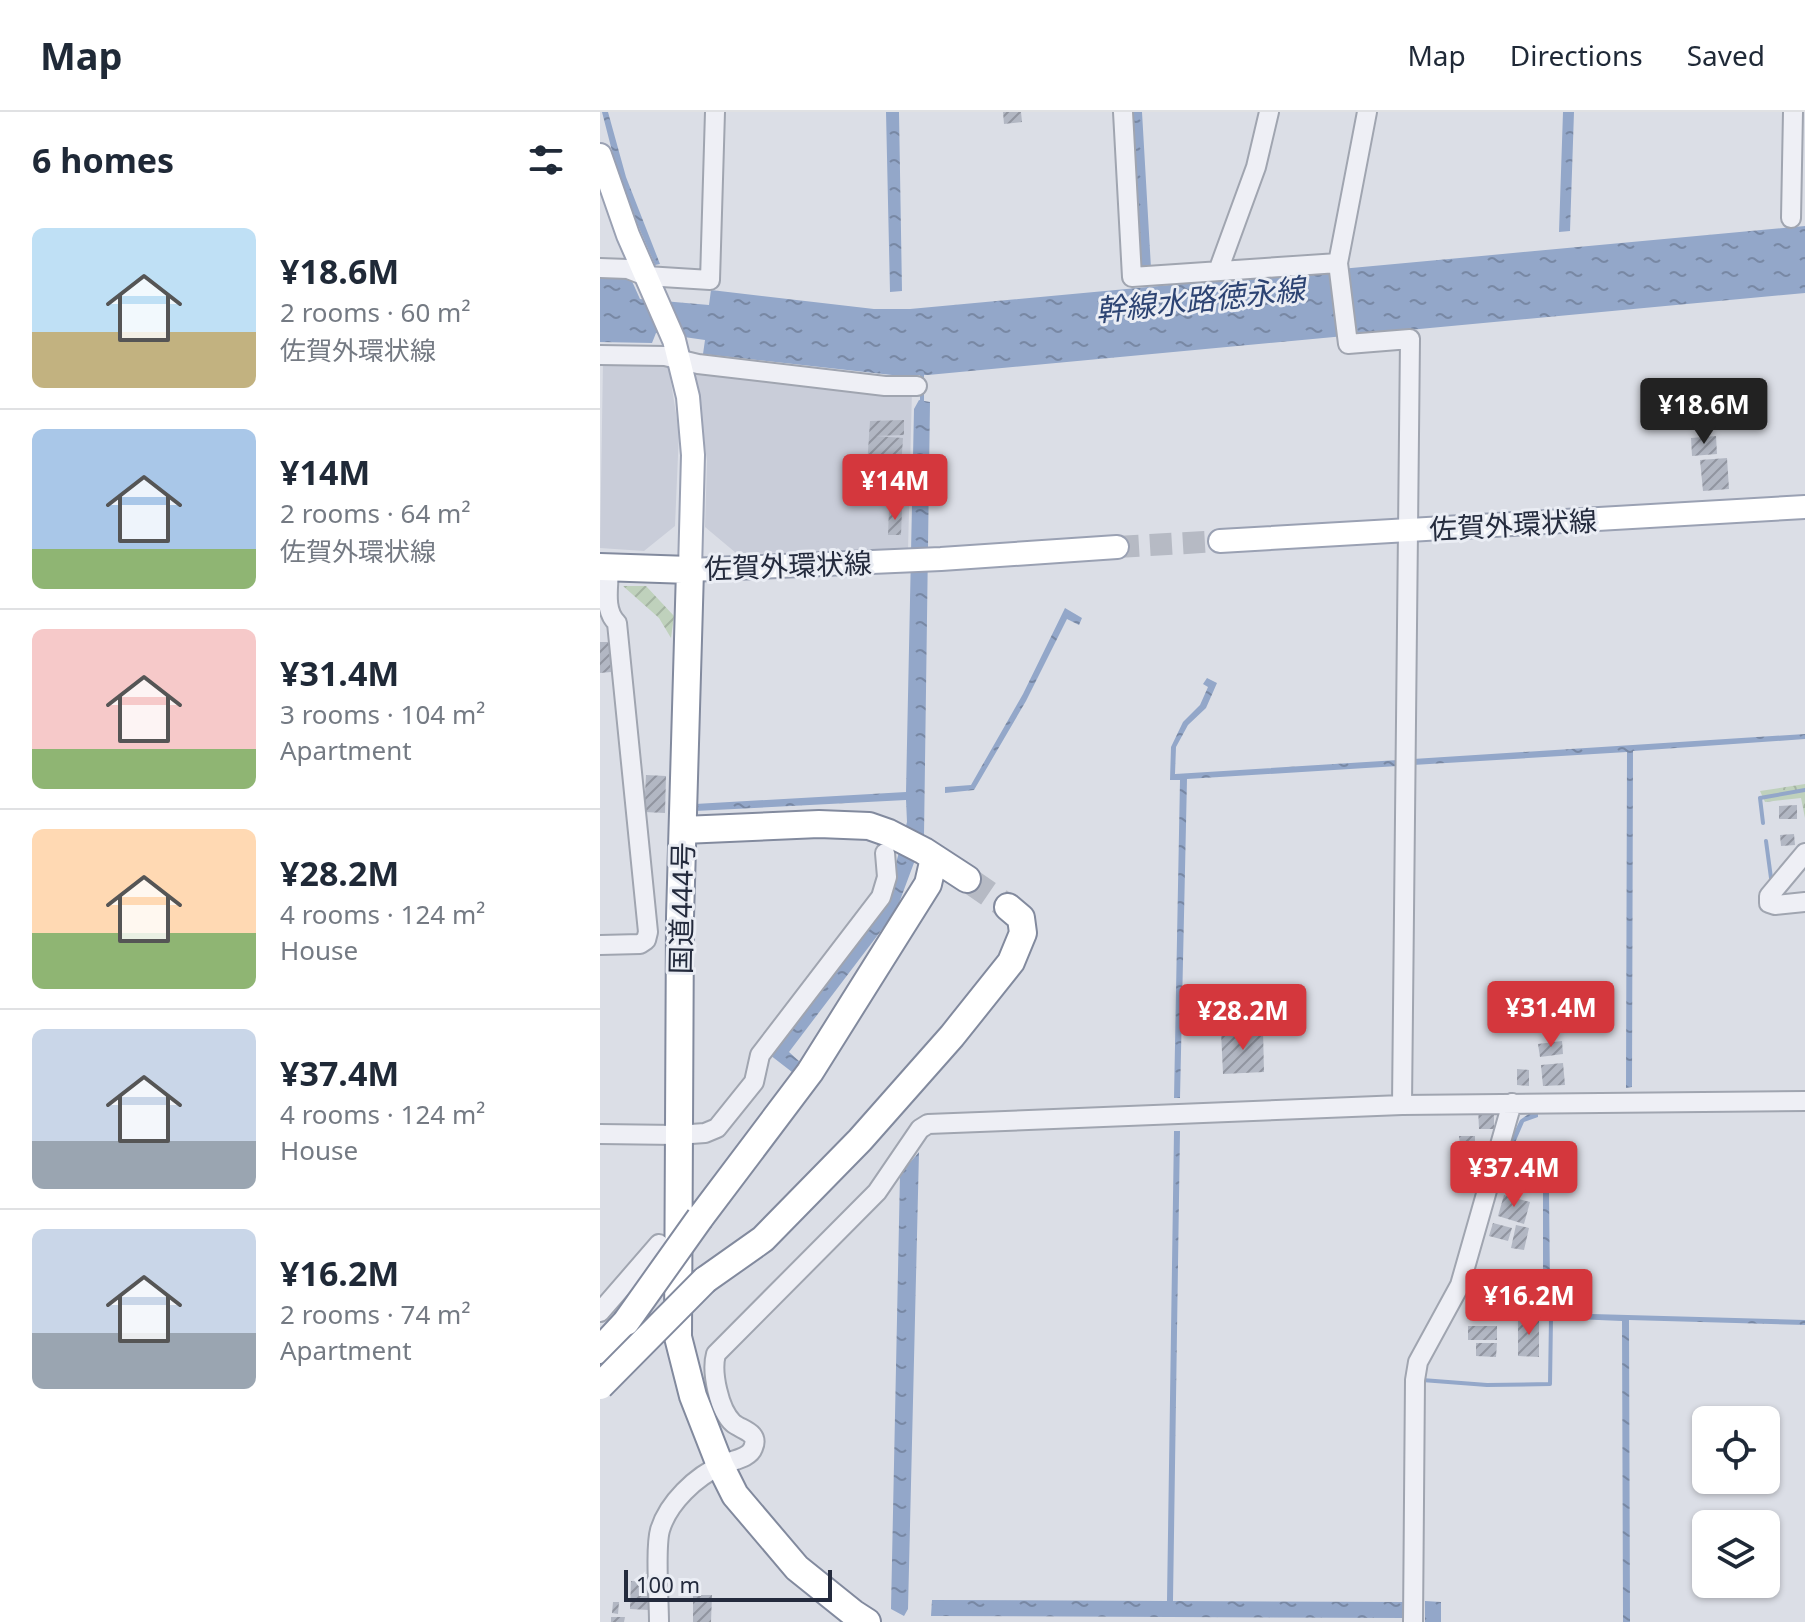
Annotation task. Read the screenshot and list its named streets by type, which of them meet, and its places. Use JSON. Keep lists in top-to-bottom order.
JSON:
{
  "streets": {
    "highway": ["国道444号"],
    "main road": ["佐賀外環状線"]
  },
  "crossings": [
    ["佐賀外環状線", "国道444号"]
  ],
  "water": ["幹線水路徳永線"],
  "scale_bar": "100 m",
  "page": {
    "header": "Map",
    "nav": ["Map", "Directions", "Saved"],
    "heading": "6 homes",
    "list": [
      {
        "name": "¥18.6M",
        "note": "2 rooms · 60 m² · 佐賀外環状線"
      },
      {
        "name": "¥14M",
        "note": "2 rooms · 64 m² · 佐賀外環状線"
      },
      {
        "name": "¥31.4M",
        "note": "3 rooms · 104 m² · Apartment"
      },
      {
        "name": "¥28.2M",
        "note": "4 rooms · 124 m² · House"
      },
      {
        "name": "¥37.4M",
        "note": "4 rooms · 124 m² · House"
      },
      {
        "name": "¥16.2M",
        "note": "2 rooms · 74 m² · Apartment"
      }
    ],
    "price": [
      "¥18.6M",
      "¥14M",
      "¥31.4M",
      "¥28.2M",
      "¥37.4M",
      "¥16.2M"
    ],
    "scale": "100 m"
  }
}
